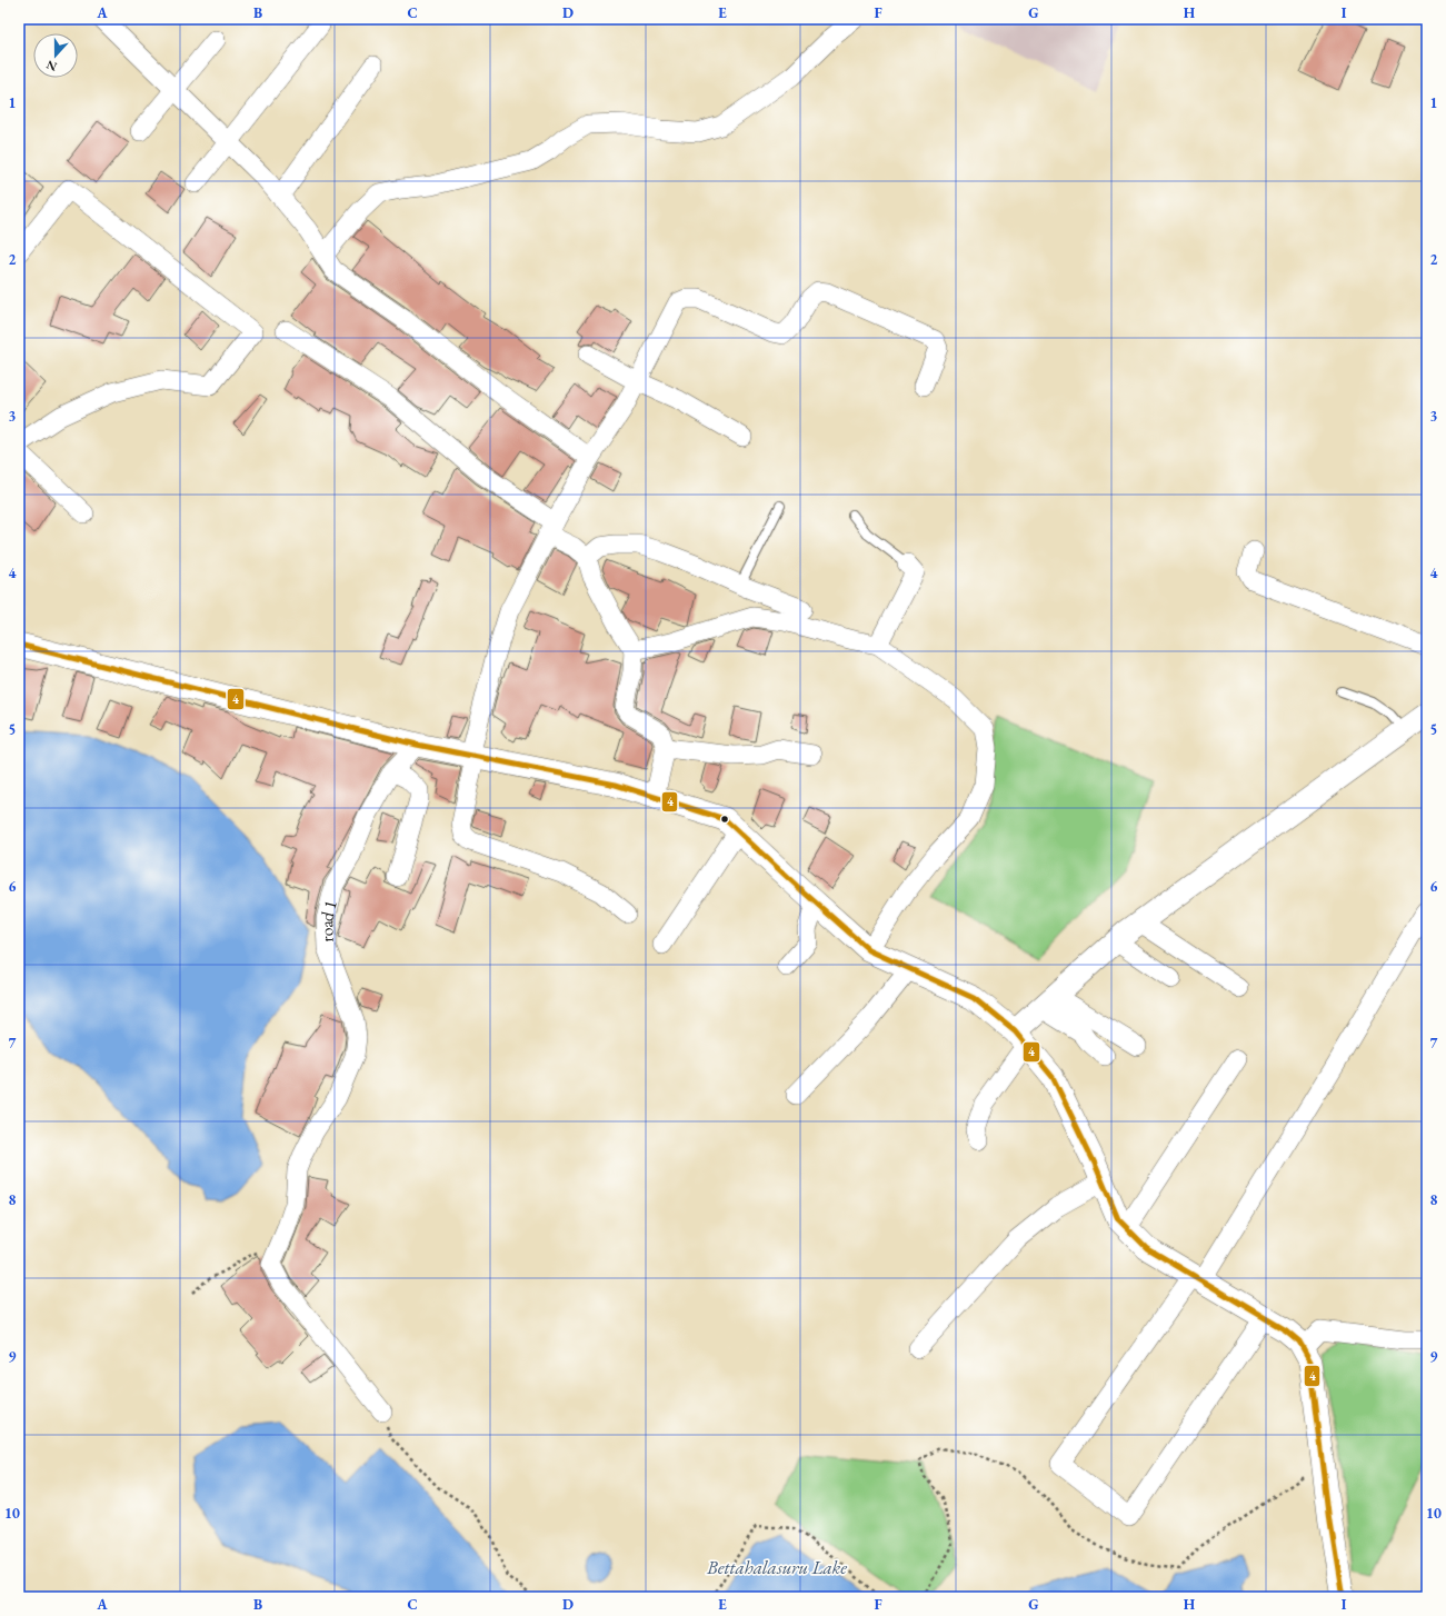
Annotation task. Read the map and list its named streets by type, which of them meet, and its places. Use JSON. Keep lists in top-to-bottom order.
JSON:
{
  "streets": {
    "street": ["road 1"]
  },
  "water": ["Bettahalasuru Lake"],
  "lines": ["transit line 4"],
  "north": "bottom",
  "grid": {
    "columns": [
      "A",
      "B",
      "C",
      "D",
      "E",
      "F",
      "G",
      "H",
      "I"
    ],
    "rows": [
      "1",
      "2",
      "3",
      "4",
      "5",
      "6",
      "7",
      "8",
      "9",
      "10"
    ]
  }
}
